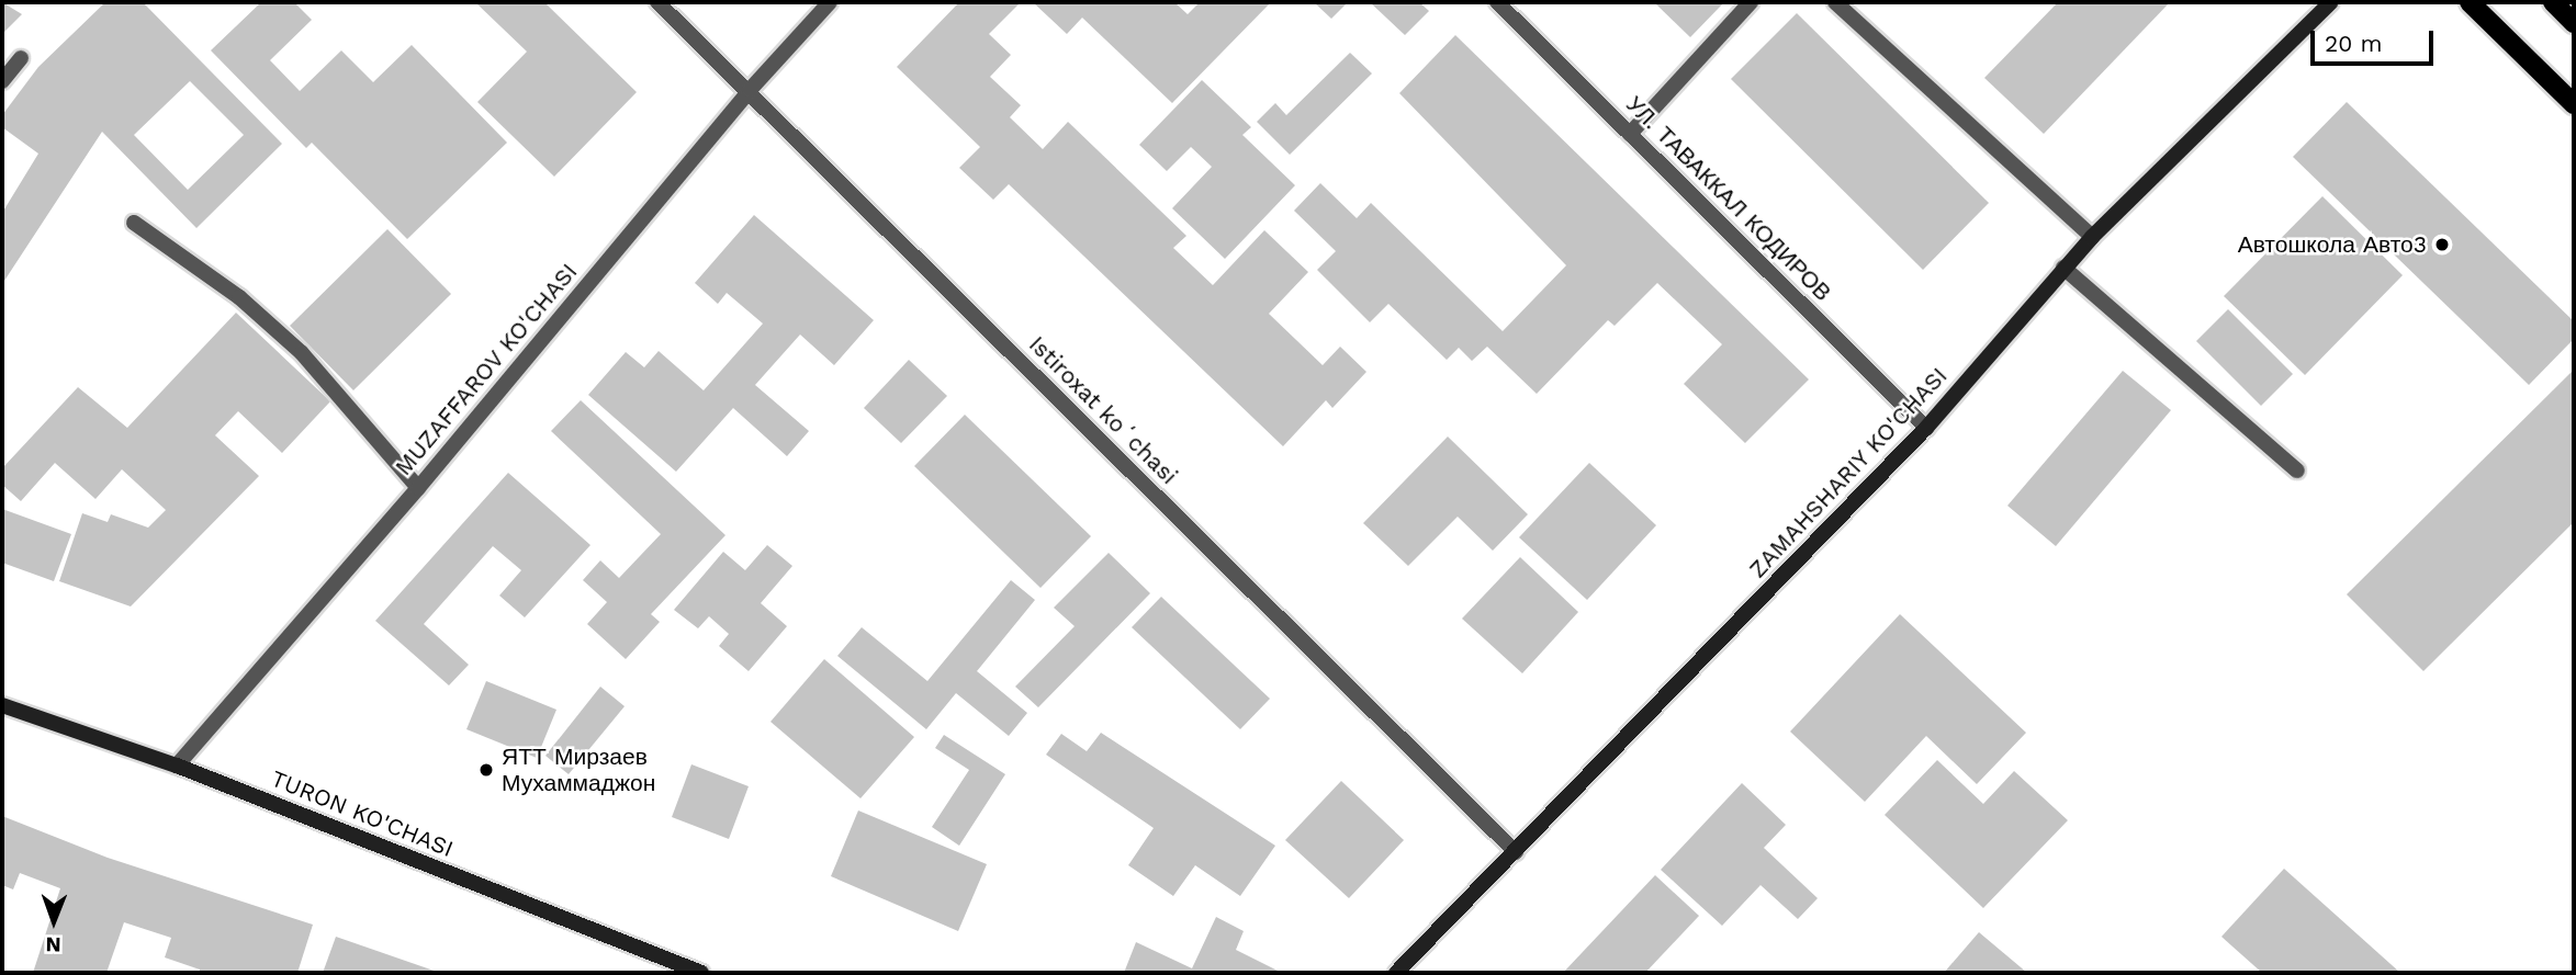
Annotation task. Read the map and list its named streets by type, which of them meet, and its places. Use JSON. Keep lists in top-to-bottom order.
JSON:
{
  "streets": {
    "street": [
      "УЛ. ТАВАККАЛ КОДИРОВ",
      "MUZAFFAROV KO'CHASI",
      "Istiroxat koʻchasi",
      "ZAMAHSHARIY KO'CHASI",
      "TURON KO'CHASI"
    ]
  },
  "crossings": [
    ["УЛ. ТАВАККАЛ КОДИРОВ", "ZAMAHSHARIY KO'CHASI"],
    ["MUZAFFAROV KO'CHASI", "Istiroxat koʻchasi"],
    ["MUZAFFAROV KO'CHASI", "TURON KO'CHASI"],
    ["Istiroxat koʻchasi", "ZAMAHSHARIY KO'CHASI"]
  ],
  "places": ["Автошкола Авто3", "ЯТТ Мирзаев Мухаммаджон"],
  "scale_bar": "20 m",
  "north": "bottom"
}
